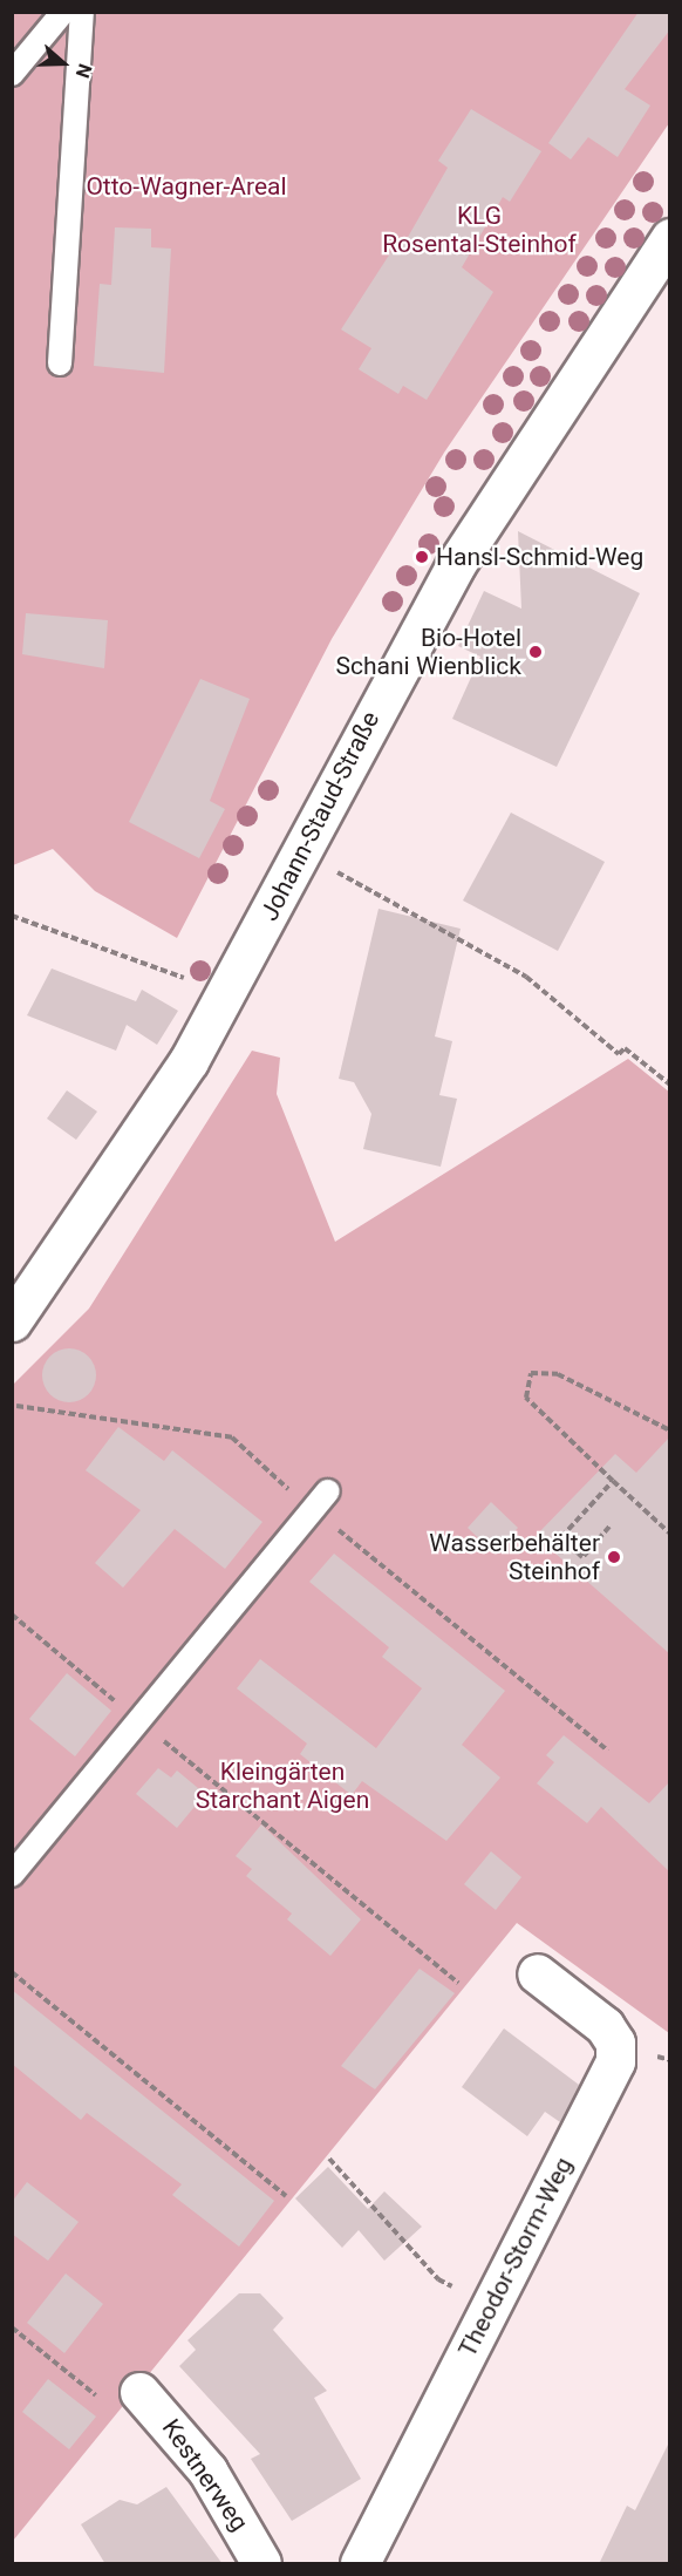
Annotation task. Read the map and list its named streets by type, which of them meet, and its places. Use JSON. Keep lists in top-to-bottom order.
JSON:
{
  "streets": {
    "street": ["Johann-Staud-Straße", "Theodor-Storm-Weg", "Kestnerweg"]
  },
  "parks": ["Otto-Wagner-Areal", "KLG Rosental-Steinhof", "Kleingärten Starchant Aigen"],
  "places": ["Hansl-Schmid-Weg", "Bio-Hotel Schani Wienblick", "Wasserbehälter Steinhof"],
  "north": "right"
}
